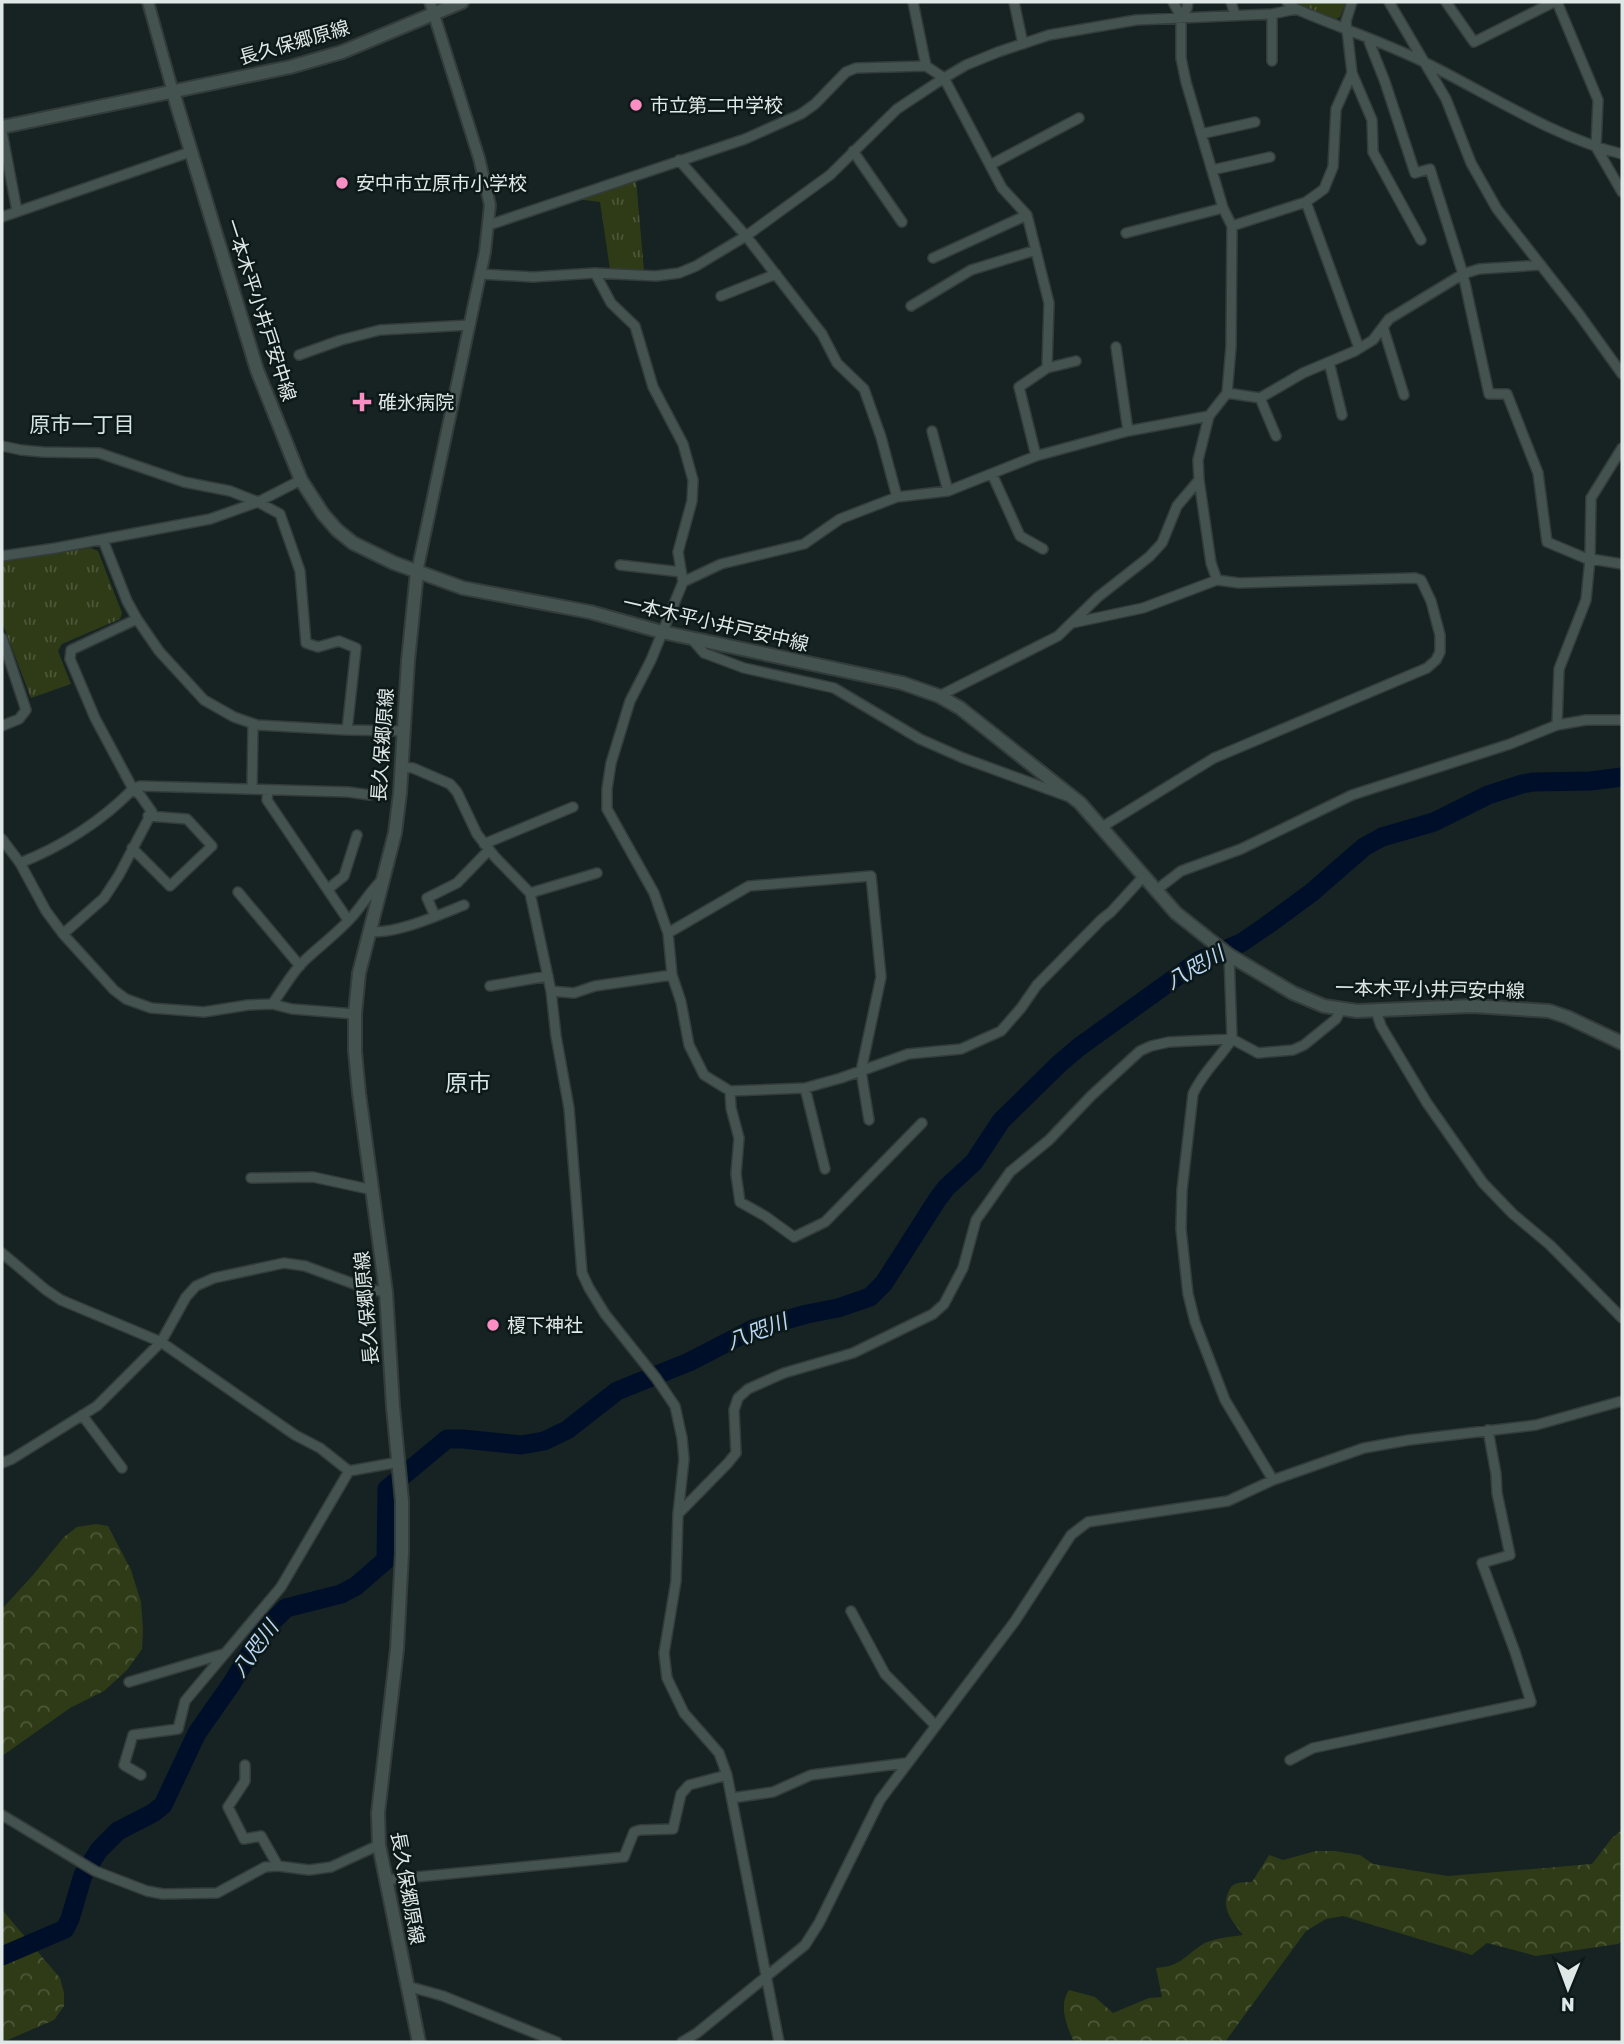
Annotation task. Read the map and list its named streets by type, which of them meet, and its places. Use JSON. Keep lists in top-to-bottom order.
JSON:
{
  "streets": {
    "main road": ["長久保郷原線", "一本木平小井戸安中線"]
  },
  "crossings": [
    ["長久保郷原線", "一本木平小井戸安中線"]
  ],
  "districts": ["原市一丁目", "原市"],
  "water": ["八咫川"],
  "places": {
    "other": ["市立第二中学校", "安中市立原市小学校", "榎下神社"],
    "health": ["碓氷病院"]
  },
  "north": "bottom"
}
